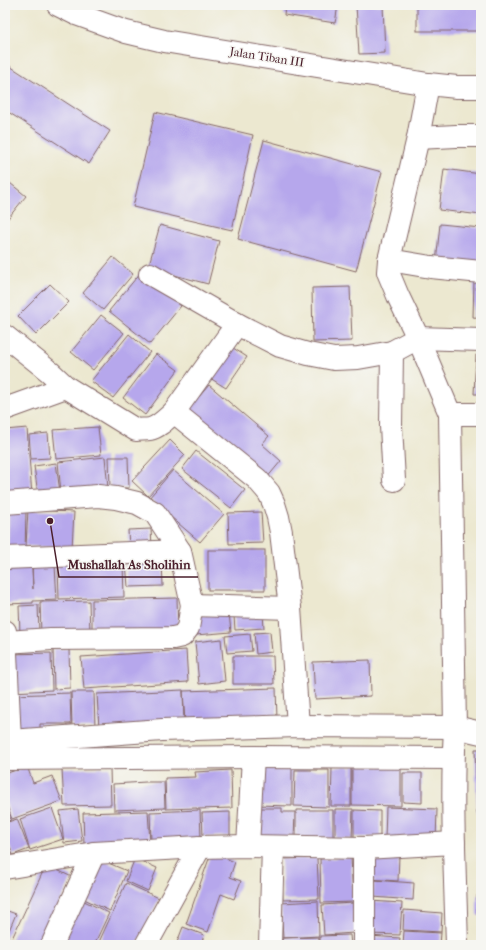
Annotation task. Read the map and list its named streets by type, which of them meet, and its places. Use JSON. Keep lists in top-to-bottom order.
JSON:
{
  "streets": {
    "street": ["Jalan Tiban III"]
  },
  "places": ["Mushallah As Sholihin"]
}
